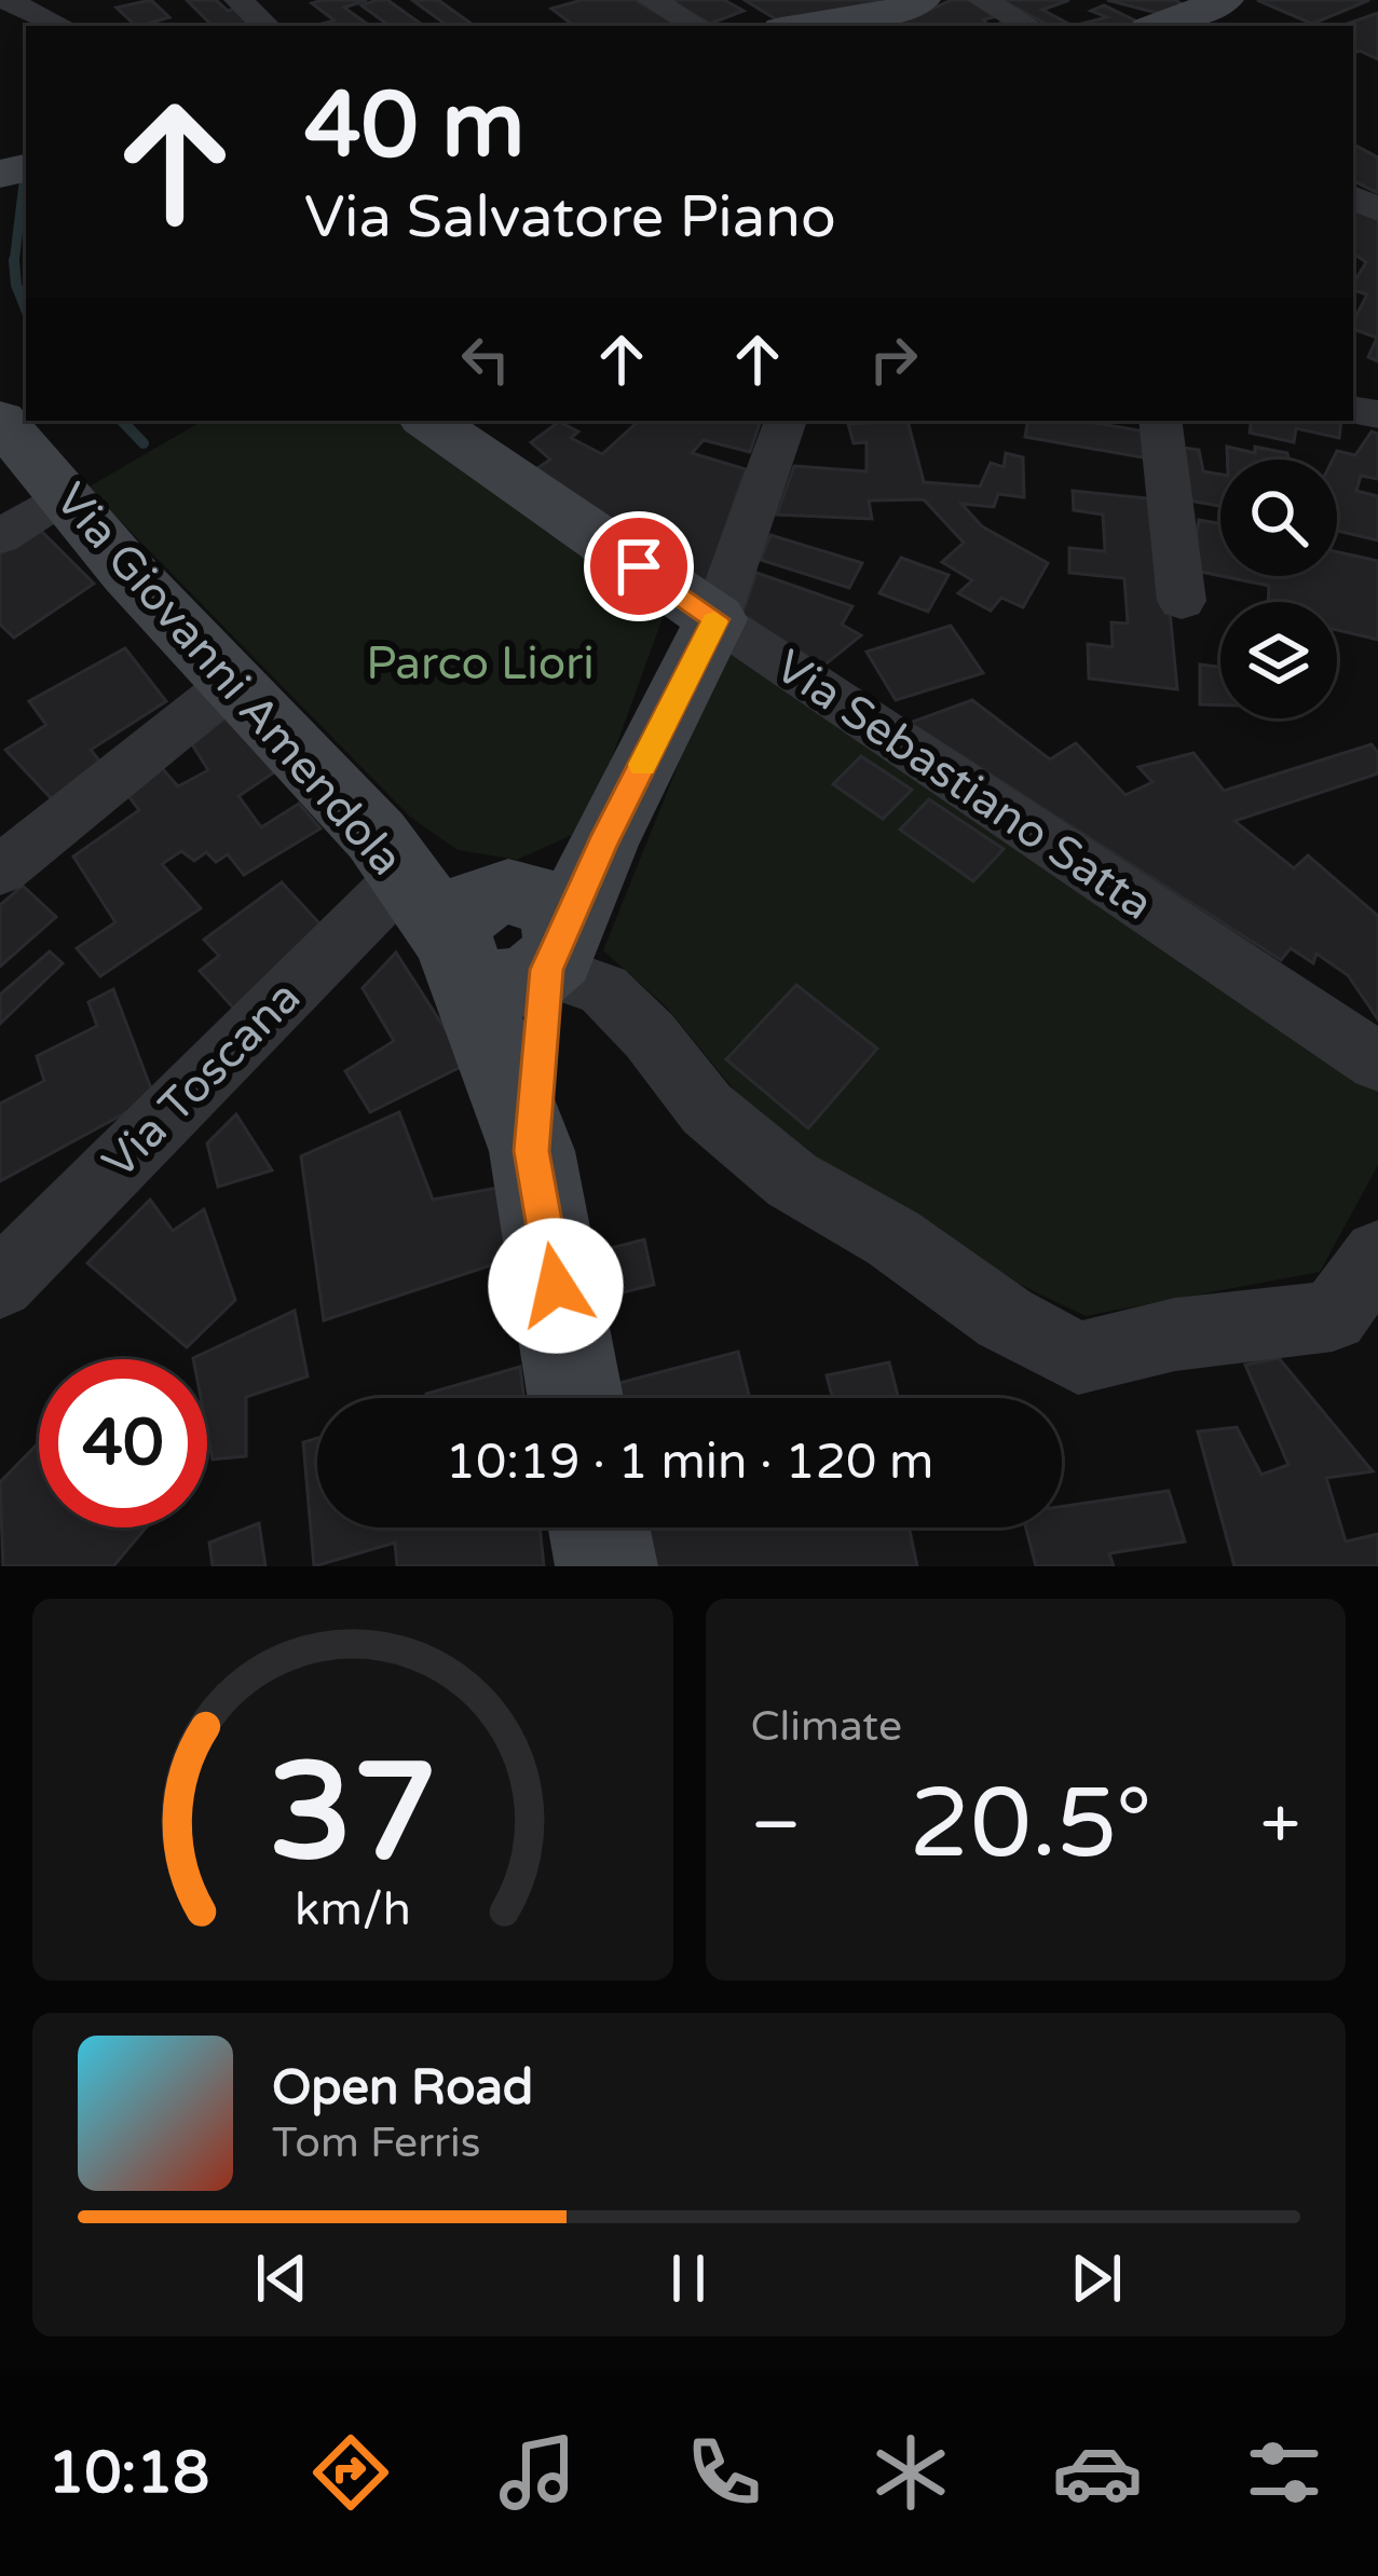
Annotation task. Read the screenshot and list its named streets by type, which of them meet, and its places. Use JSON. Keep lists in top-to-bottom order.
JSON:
{
  "streets": {
    "street": ["Via Giovanni Amendola", "Via Sebastiano Satta", "Via Toscana"]
  },
  "crossings": [
    ["Via Giovanni Amendola", "Via Sebastiano Satta"],
    ["Via Giovanni Amendola", "Via Toscana"]
  ],
  "parks": ["Parco Liori"],
  "page": {
    "turn": ["40 m", "Via Salvatore Piano"],
    "limit": "40",
    "trip": "10:19 · 1 min · 120 m",
    "tile": "Climate",
    "heat": ["−", "20.5°", "+"],
    "song": ["Open Road", "Tom Ferris"],
    "tabs": "10:18",
    "gauge": ["37", "km/h"]
  }
}
